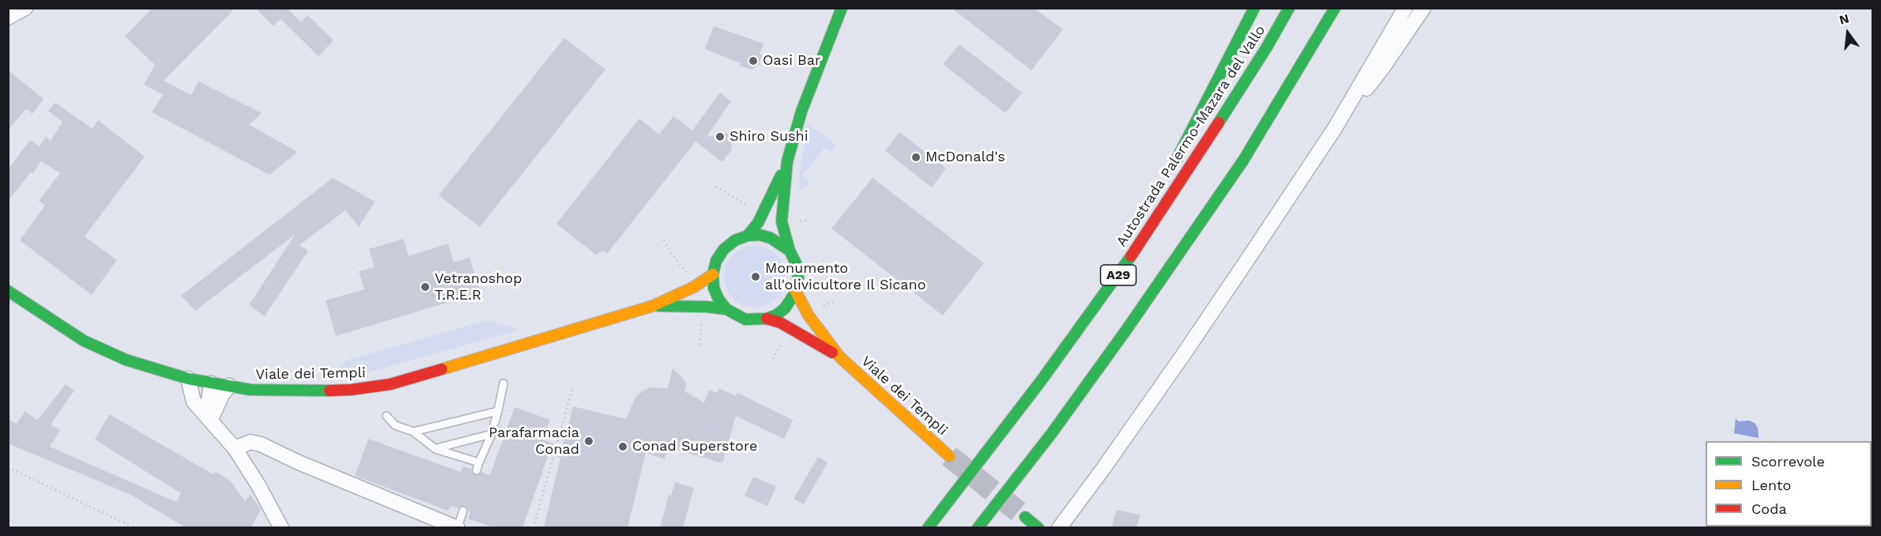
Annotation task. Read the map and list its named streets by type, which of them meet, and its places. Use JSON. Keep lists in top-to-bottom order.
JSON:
{
  "streets": {
    "main road": ["Autostrada Palermo-Mazara del Vallo", "A29", "Viale dei Templi"]
  },
  "places": [
    "Oasi Bar",
    "Shiro Sushi",
    "McDonald's",
    "Monumento all'olivicultore Il Sicano",
    "Vetranoshop T.R.E.R",
    "Parafarmacia Conad",
    "Conad Superstore"
  ],
  "legend": ["Scorrevole", "Lento", "Coda"],
  "north": "top"
}
